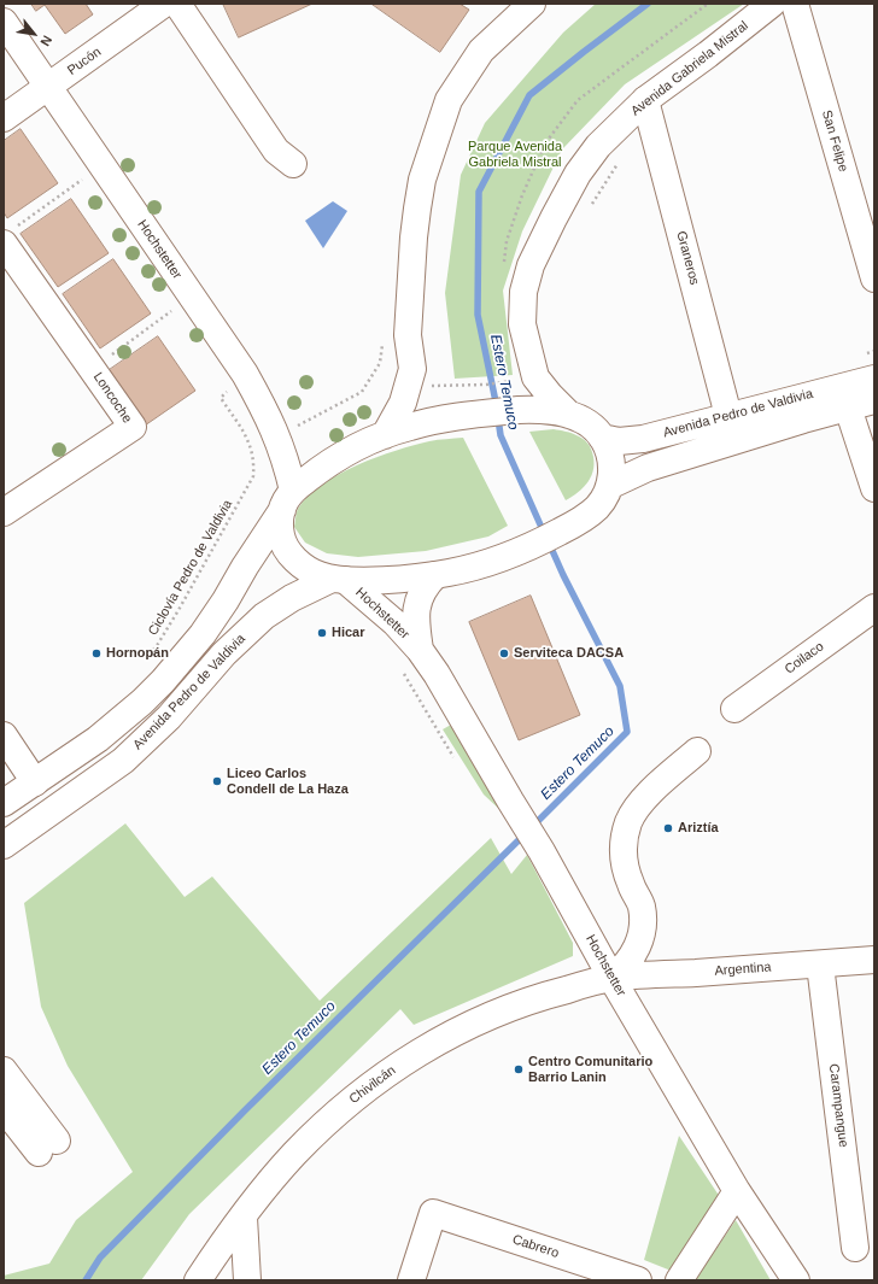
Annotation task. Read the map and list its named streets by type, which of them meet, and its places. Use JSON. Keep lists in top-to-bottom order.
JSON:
{
  "streets": {
    "street": [
      "Pucón",
      "Avenida Gabriela Mistral",
      "San Felipe",
      "Hochstetter",
      "Graneros",
      "Loncoche",
      "Avenida Pedro de Valdivia",
      "Coilaco",
      "Argentina",
      "Chivilcán",
      "Carampangue",
      "Cabrero"
    ],
    "path": ["Ciclovía Pedro de Valdivia"]
  },
  "crossings": [
    ["Pucón", "Hochstetter"],
    ["Avenida Gabriela Mistral", "Graneros"],
    ["Avenida Gabriela Mistral", "Avenida Pedro de Valdivia"],
    ["Hochstetter", "Avenida Pedro de Valdivia"],
    ["Hochstetter", "Ciclovía Pedro de Valdivia"],
    ["Hochstetter", "Argentina"],
    ["Hochstetter", "Chivilcán"],
    ["Graneros", "Avenida Pedro de Valdivia"],
    ["Argentina", "Chivilcán"],
    ["Argentina", "Carampangue"]
  ],
  "water": ["Estero Temuco"],
  "parks": ["Parque Avenida Gabriela Mistral"],
  "places": [
    "Hicar",
    "Hornopán",
    "Serviteca DACSA",
    "Liceo Carlos Condell de La Haza",
    "Ariztía",
    "Centro Comunitario Barrio Lanin"
  ],
  "north": "bottom right"
}
